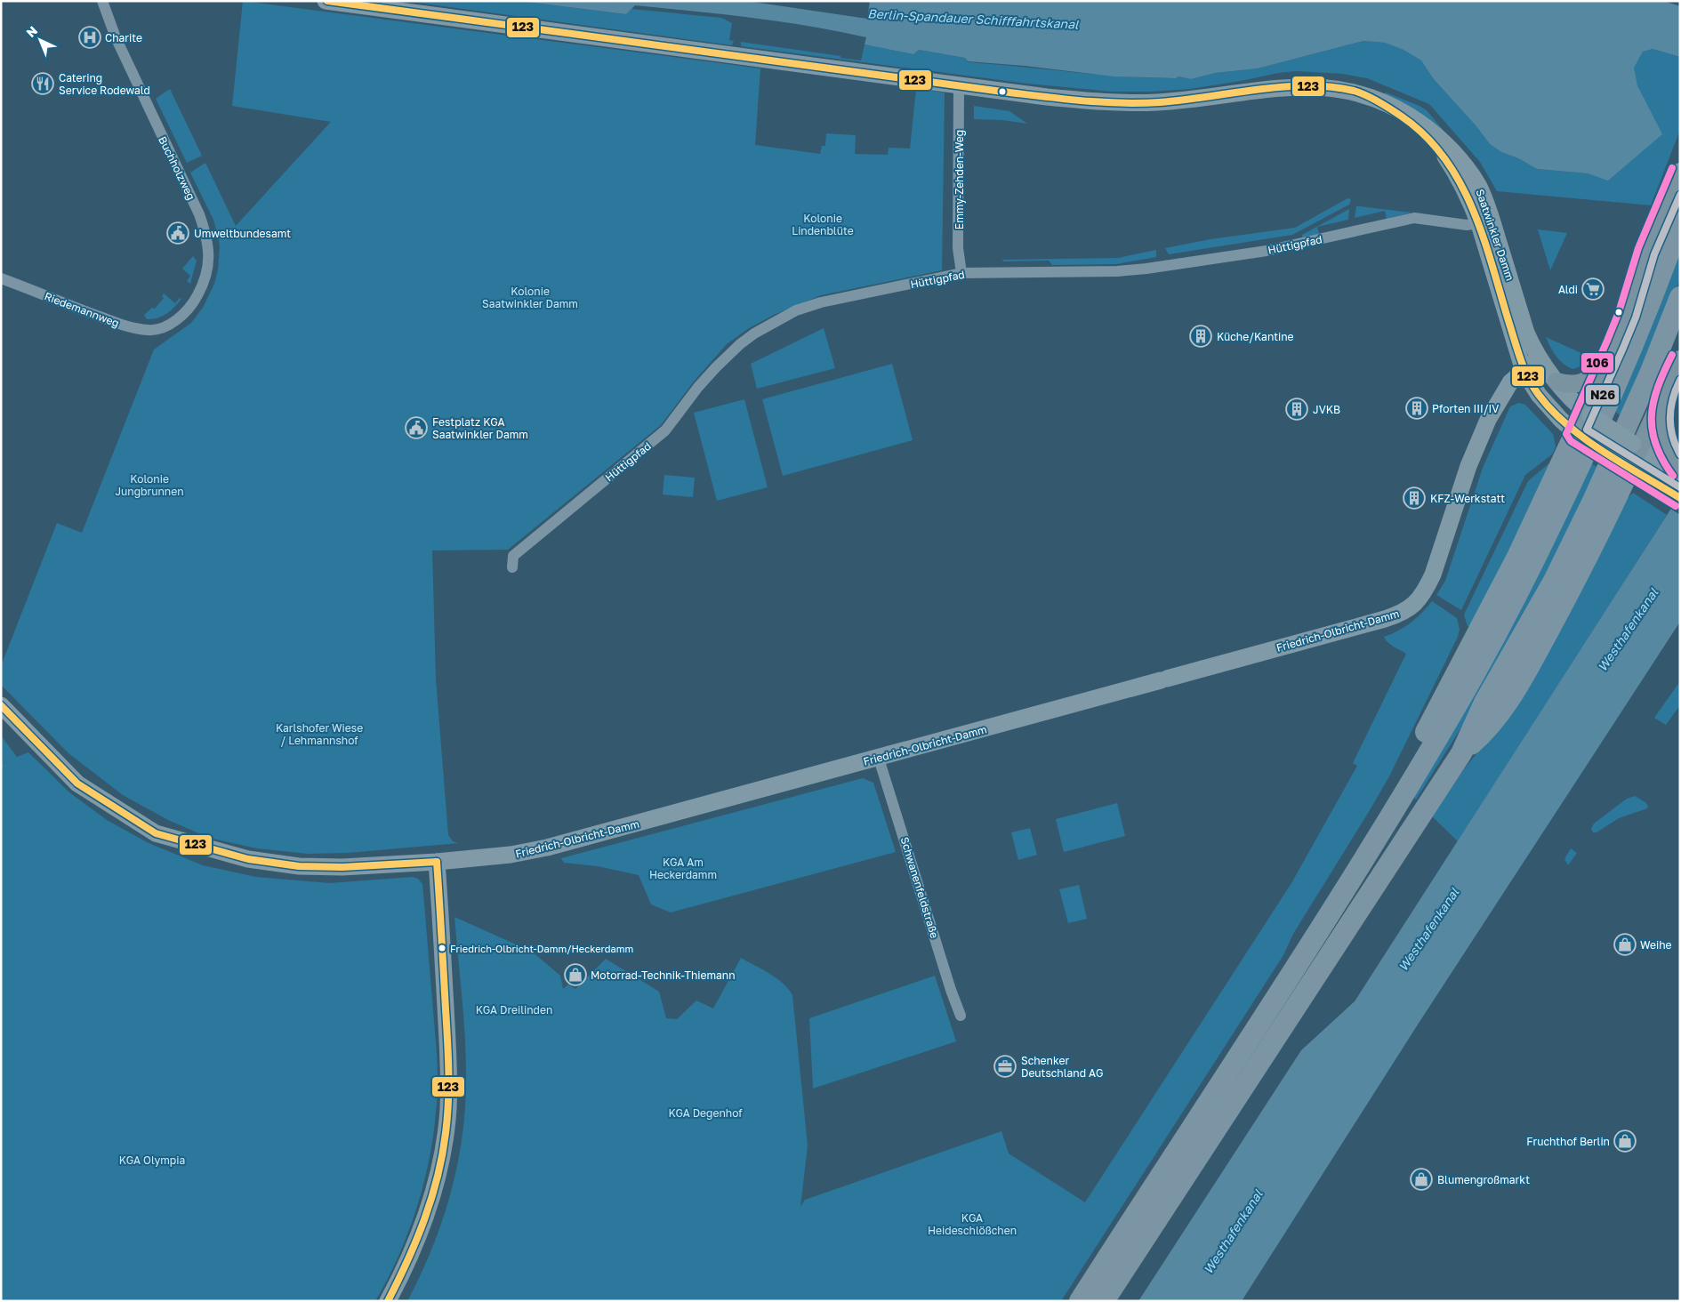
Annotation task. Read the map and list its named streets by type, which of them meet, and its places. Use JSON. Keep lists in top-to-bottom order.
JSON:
{
  "streets": {
    "street": [
      "Buchholzweg",
      "Emmy-Zehden-Weg",
      "Saatwinkler Damm",
      "Hüttigpfad",
      "Riedemannweg",
      "Friedrich-Olbricht-Damm",
      "Schwanenfeldstraße"
    ]
  },
  "crossings": [
    ["Buchholzweg", "Riedemannweg"],
    ["Emmy-Zehden-Weg", "Saatwinkler Damm"],
    ["Emmy-Zehden-Weg", "Hüttigpfad"],
    ["Saatwinkler Damm", "Hüttigpfad"],
    ["Saatwinkler Damm", "Friedrich-Olbricht-Damm"],
    ["Friedrich-Olbricht-Damm", "Schwanenfeldstraße"]
  ],
  "water": ["Berlin-Spandauer Schifffahrtskanal", "Westhafenkanal"],
  "parks": [
    "Kolonie Lindenblüte",
    "Kolonie Saatwinkler Damm",
    "Kolonie Jungbrunnen",
    "Karlshofer Wiese / Lehmannshof",
    "KGA Am Heckerdamm",
    "KGA Dreilinden",
    "KGA Degenhof",
    "KGA Olympia",
    "KGA Heideschlößchen"
  ],
  "places": {
    "hospital": ["Charite"],
    "restaurant": ["Catering Service Rodewald"],
    "public building": ["Umweltbundesamt", "Festplatz KGA Saatwinkler Damm"],
    "supermarket": ["Aldi"],
    "building": [
      "Küche/Kantine",
      "Pforten III/IV",
      "JVKB",
      "KFZ-Werkstatt"
    ],
    "shop": [
      "Weihe",
      "Motorrad-Technik-Thiemann",
      "Fruchthof Berlin",
      "Blumengroßmarkt"
    ],
    "other": ["Friedrich-Olbricht-Damm/Heckerdamm"],
    "office": ["Schenker Deutschland AG"]
  },
  "lines": ["transit line 123", "transit line 106", "transit line N26"],
  "north": "top left"
}
